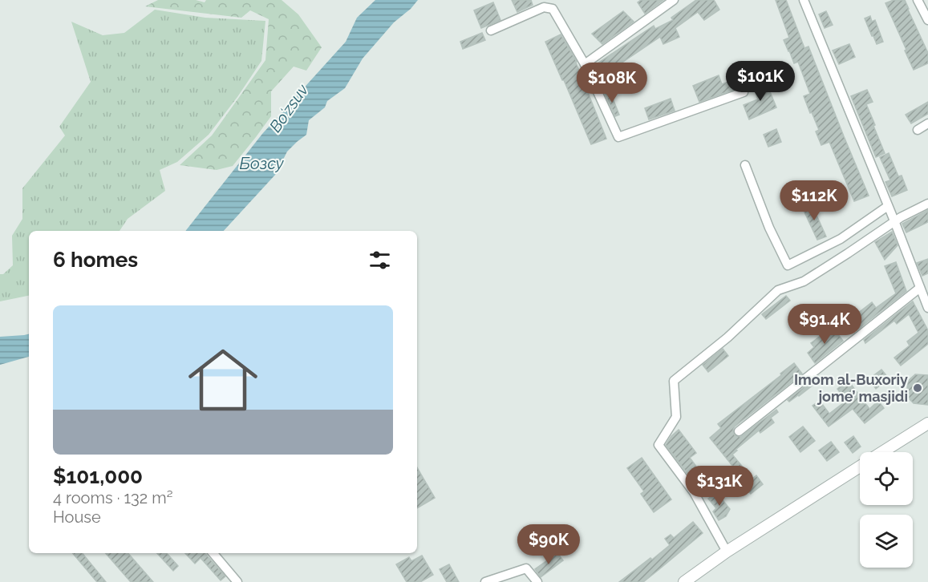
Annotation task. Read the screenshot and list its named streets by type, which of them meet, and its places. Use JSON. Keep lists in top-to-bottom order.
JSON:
{
  "water": ["Boʻzsuv", "Бозсу"],
  "places": ["Imom al-Buxoriy jome’ masjidi"],
  "page": {
    "price": [
      "$101K",
      "$108K",
      "$112K",
      "$91.4K",
      "$131K",
      "$90K"
    ],
    "heading": "6 homes",
    "list": [
      {
        "name": "$101,000",
        "note": "4 rooms · 132 m² · House"
      }
    ]
  }
}
